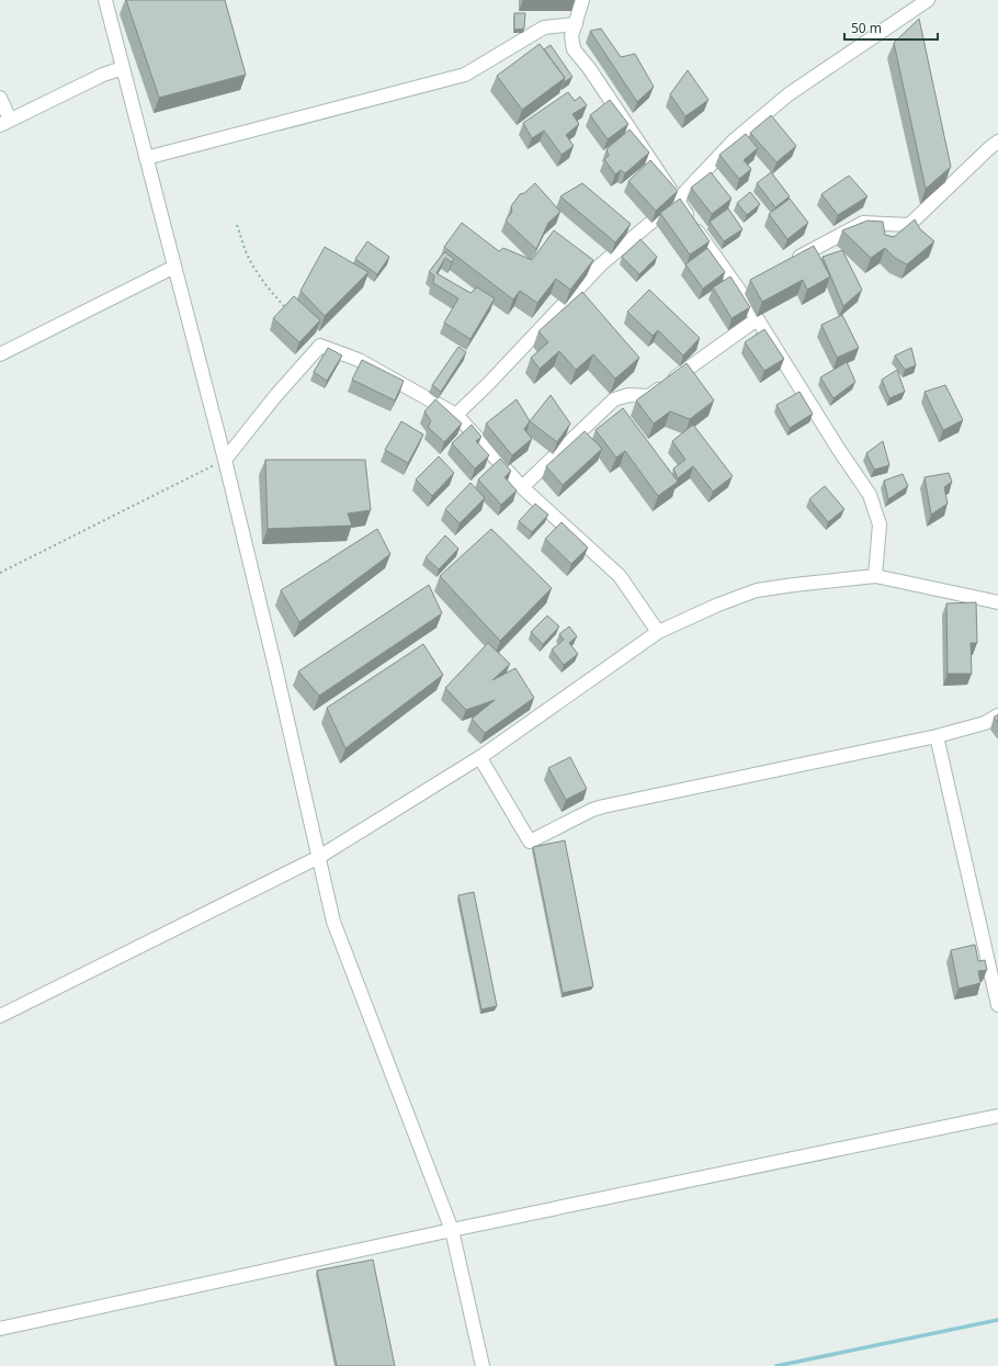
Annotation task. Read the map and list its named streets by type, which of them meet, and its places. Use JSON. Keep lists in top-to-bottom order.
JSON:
{
  "scale_bar": "50 m"
}
